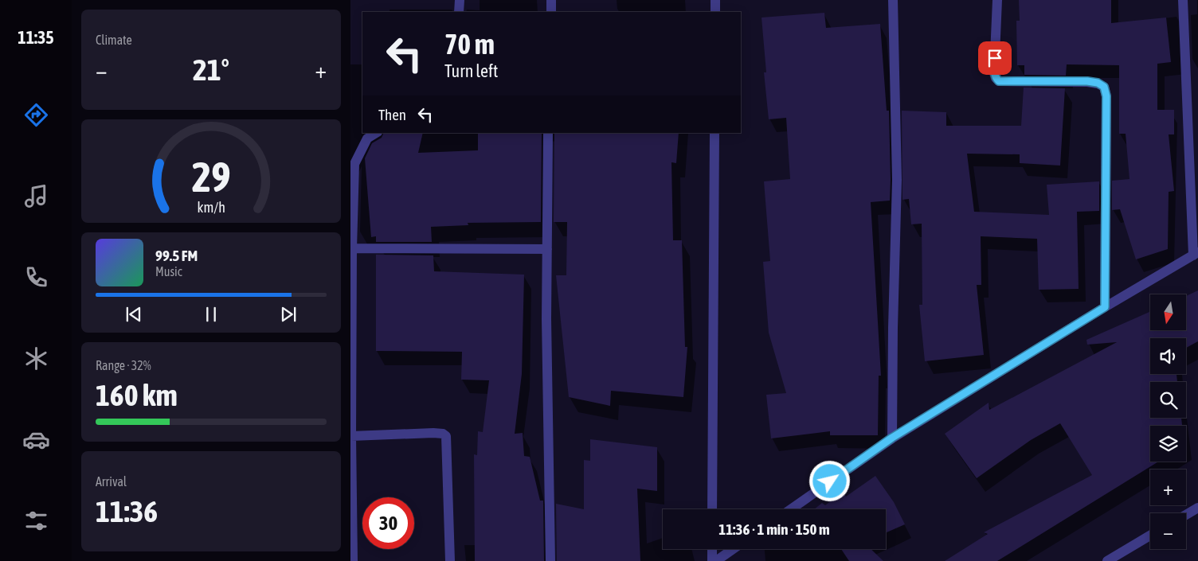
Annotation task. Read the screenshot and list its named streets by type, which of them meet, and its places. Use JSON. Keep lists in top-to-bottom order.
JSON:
{
  "north": "bottom",
  "page": {
    "tabs": "11:35",
    "tile": [
      "Climate",
      ["Range · 32%", "160 km"],
      ["Arrival", "11:36"]
    ],
    "turn": ["70 m", "Turn left"],
    "heat": ["−", "21°", "+"],
    "then": "Then",
    "song": ["99.5 FM", "Music"],
    "map_buttons": ["+", "−"],
    "limit": "30",
    "trip": "11:36 · 1 min · 150 m",
    "gauge": ["29", "km/h"]
  }
}
